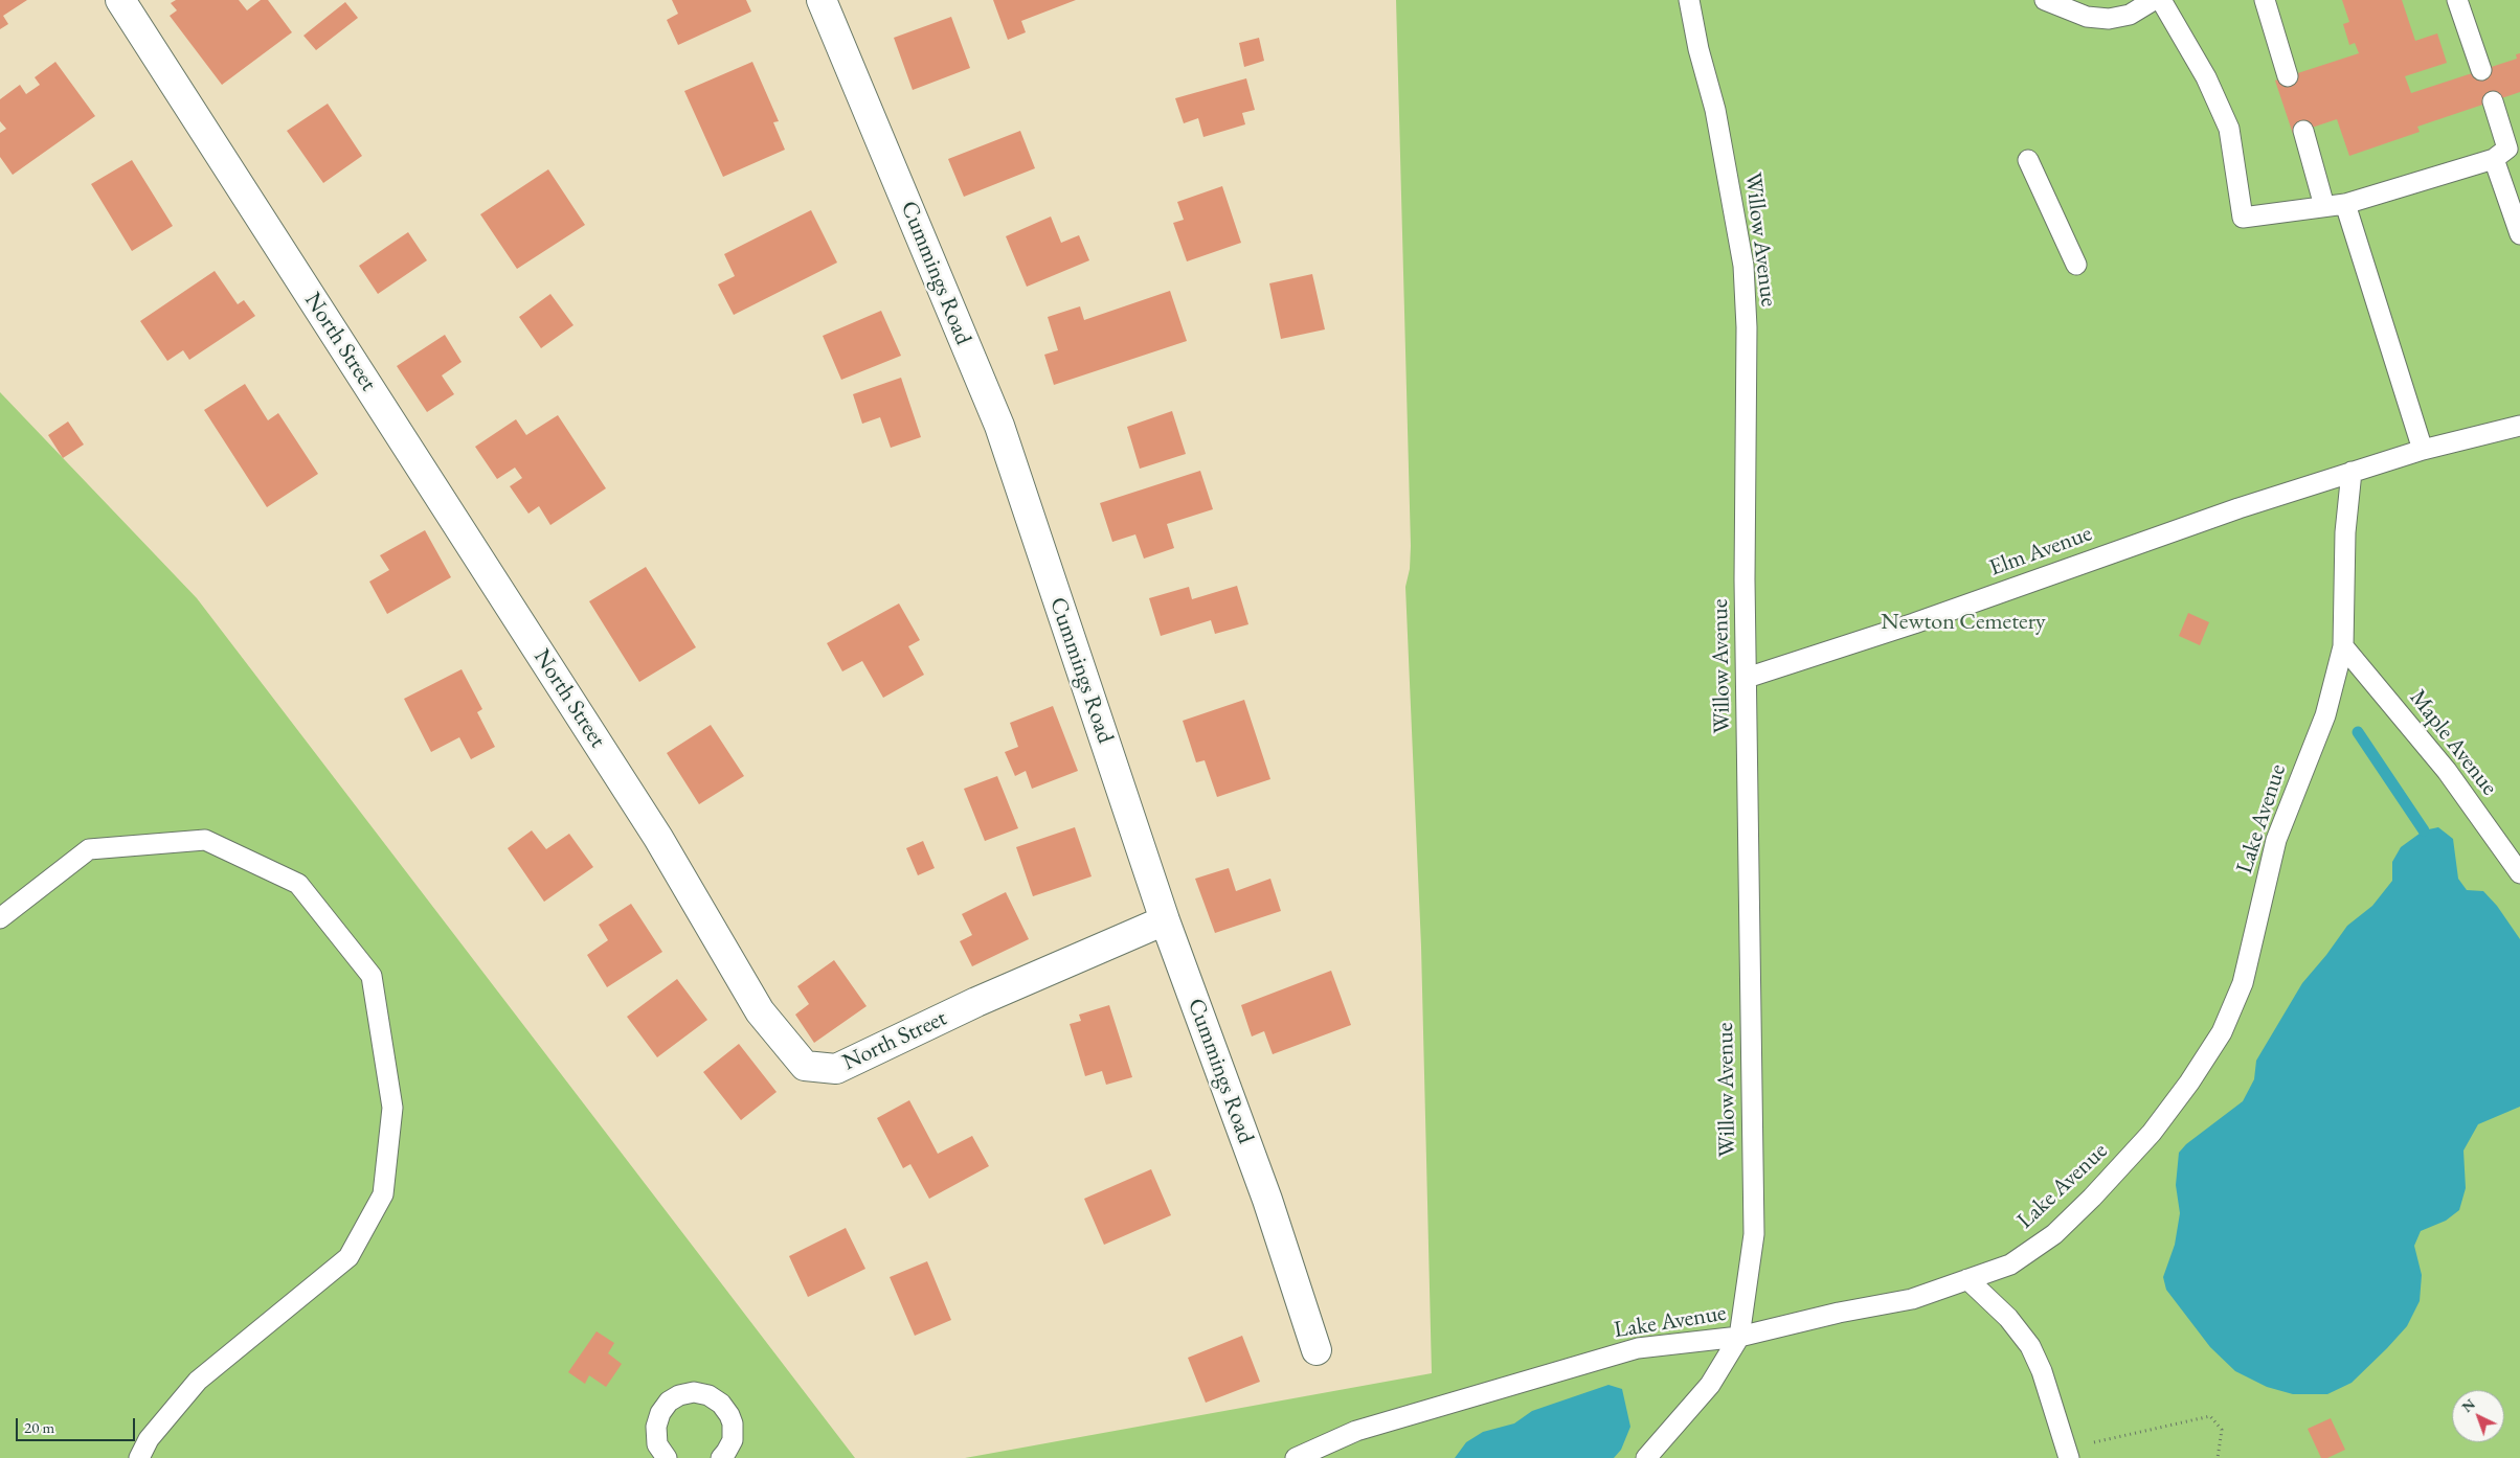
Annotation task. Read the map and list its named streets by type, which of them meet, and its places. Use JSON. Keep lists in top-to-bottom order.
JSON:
{
  "streets": {
    "street": ["Cummings Road", "North Street"],
    "lane": [
      "Willow Avenue",
      "Elm Avenue",
      "Maple Avenue",
      "Lake Avenue"
    ]
  },
  "crossings": [
    ["Willow Avenue", "Elm Avenue"],
    ["Willow Avenue", "Lake Avenue"],
    ["Cummings Road", "North Street"],
    ["Elm Avenue", "Lake Avenue"],
    ["Maple Avenue", "Lake Avenue"]
  ],
  "parks": ["Newton Cemetery"],
  "scale_bar": "20 m",
  "north": "top left"
}
